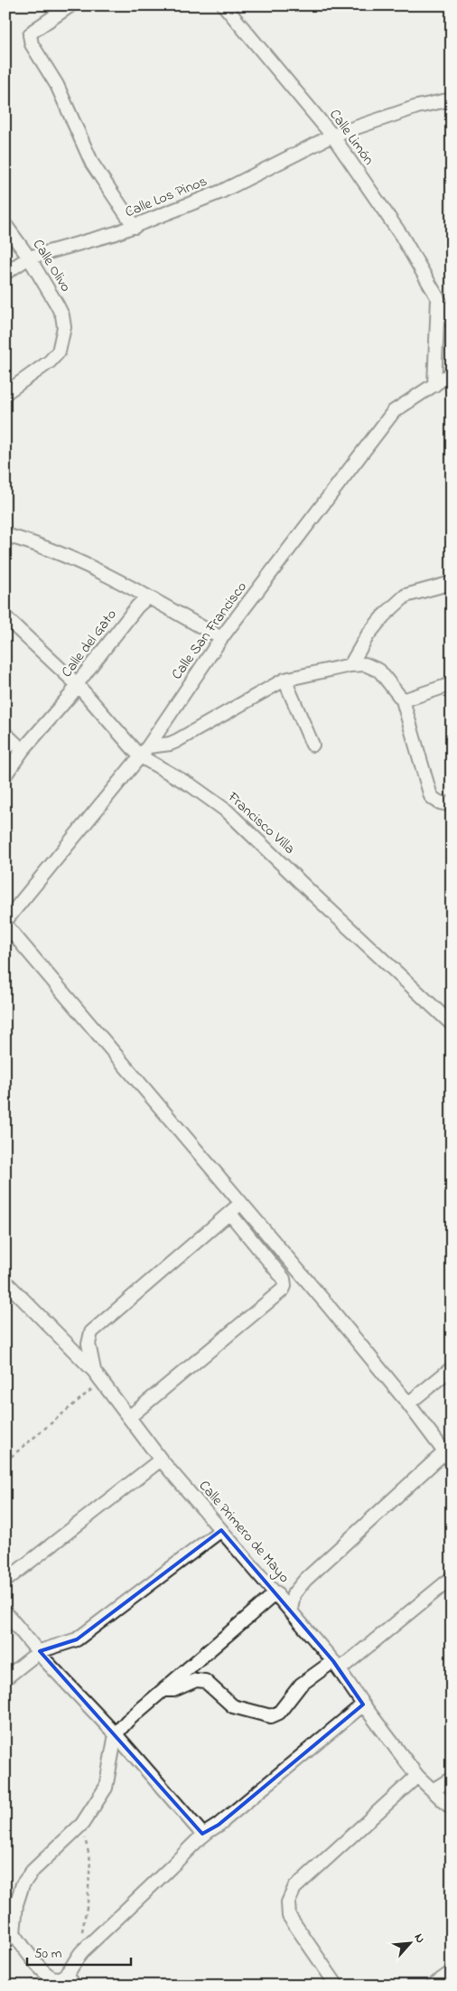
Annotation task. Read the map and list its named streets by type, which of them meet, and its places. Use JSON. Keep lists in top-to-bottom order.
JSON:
{
  "streets": {
    "street": [
      "Calle Limón",
      "Calle Los Pinos",
      "Calle Olivo",
      "Calle San Francisco",
      "Calle del Gato",
      "Francisco Villa",
      "Calle Primero de Mayo"
    ]
  },
  "crossings": [
    ["Calle Limón", "Calle Los Pinos"],
    ["Calle Los Pinos", "Calle Olivo"],
    ["Calle San Francisco", "Francisco Villa"],
    ["Calle del Gato", "Francisco Villa"]
  ],
  "scale_bar": "50 m",
  "north": "top right"
}
